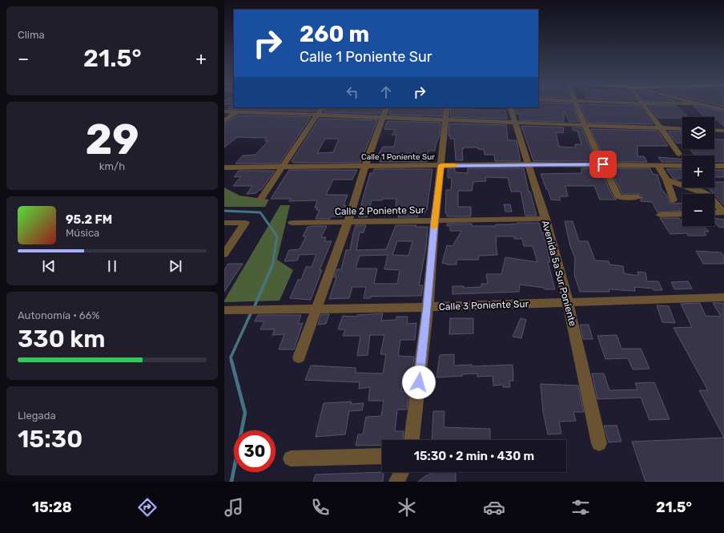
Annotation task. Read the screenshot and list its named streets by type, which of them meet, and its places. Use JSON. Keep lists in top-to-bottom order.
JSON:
{
  "streets": {
    "street": [
      "Calle 1 Poniente Sur",
      "Calle 2 Poniente Sur",
      "Avenida 5a Sur Poniente",
      "Calle 3 Poniente Sur"
    ]
  },
  "crossings": [
    ["Calle 1 Poniente Sur", "Avenida 5a Sur Poniente"],
    ["Calle 2 Poniente Sur", "Avenida 5a Sur Poniente"],
    ["Avenida 5a Sur Poniente", "Calle 3 Poniente Sur"]
  ],
  "page": {
    "tile": [
      "Clima",
      ["29", "km/h"],
      ["Autonomía · 66%", "330 km"],
      ["Llegada", "15:30"]
    ],
    "turn": ["260 m", "Calle 1 Poniente Sur"],
    "heat": ["−", "21.5°", "+"],
    "map_buttons": ["+", "−"],
    "song": ["95.2 FM", "Música"],
    "limit": "30",
    "trip": "15:30 · 2 min · 430 m",
    "tabs": ["15:28", "21.5°"]
  }
}
